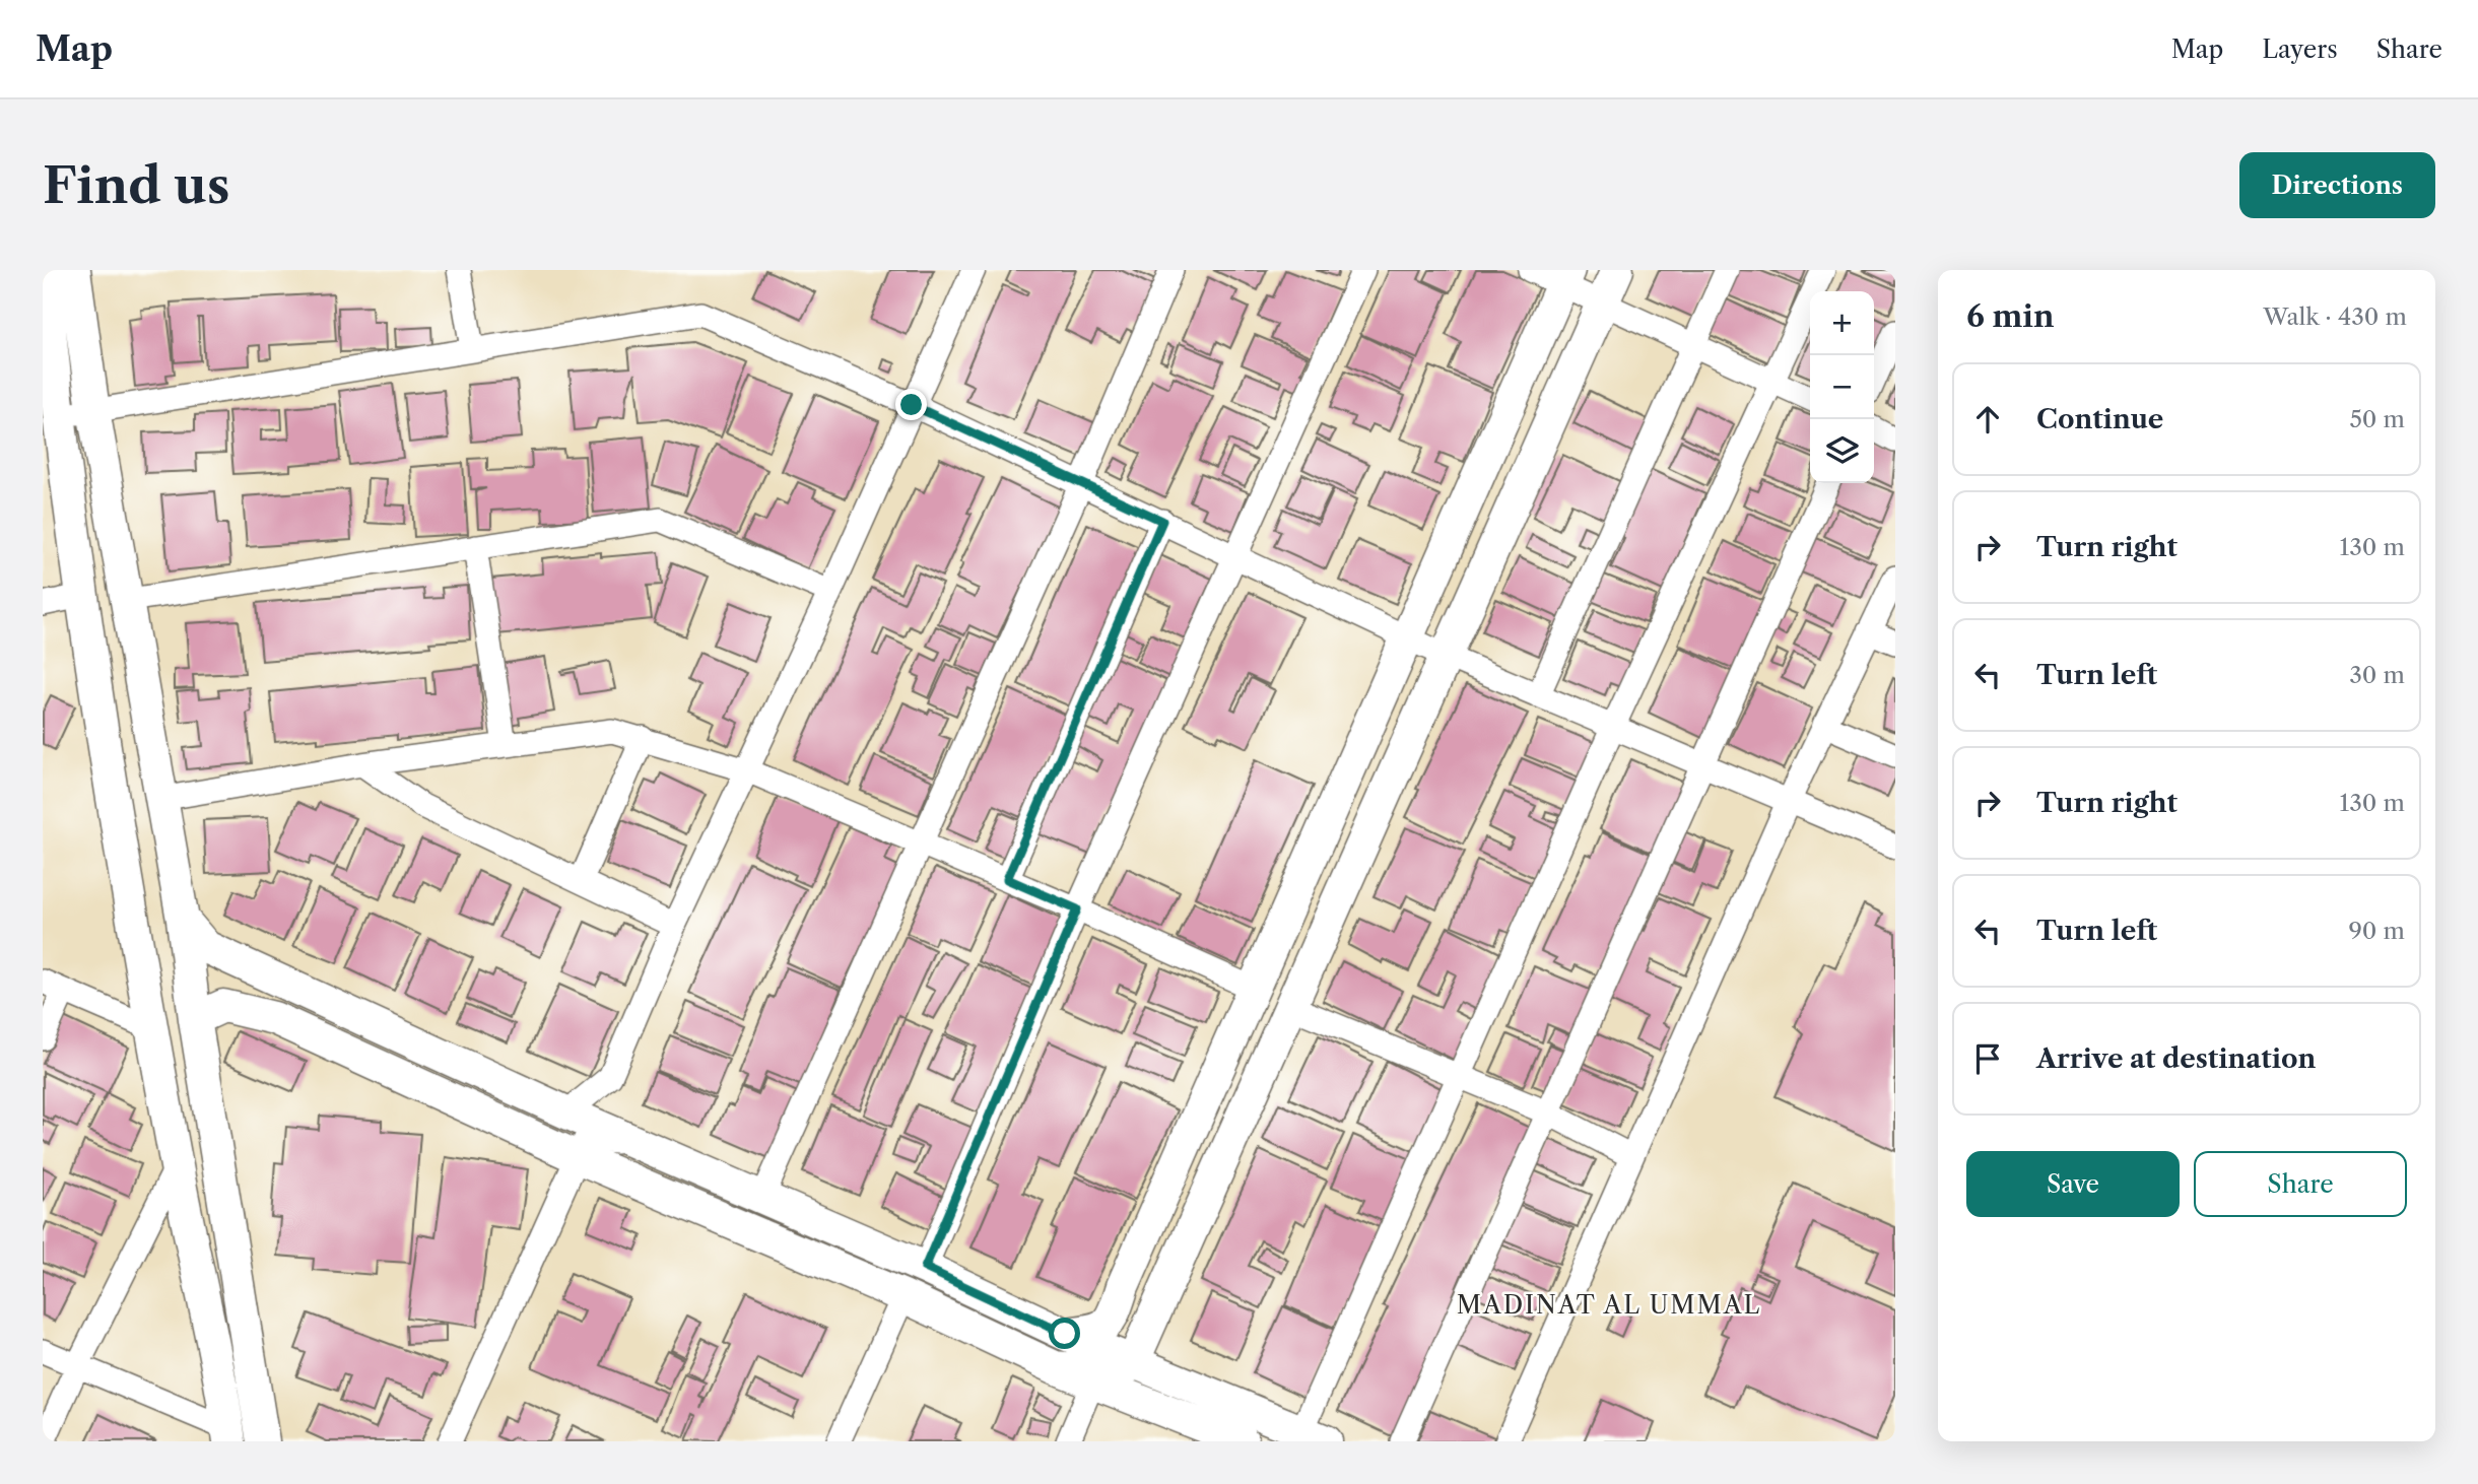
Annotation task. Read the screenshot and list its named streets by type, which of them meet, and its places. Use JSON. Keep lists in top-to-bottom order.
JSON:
{
  "districts": ["MADINAT AL UMMAL"],
  "page": {
    "header": "Map",
    "nav": ["Map", "Layers", "Share"],
    "buttons": [
      "Directions",
      ["Save", "Share"]
    ],
    "title": "Find us",
    "heading": ["6 min", "Walk · 430 m"],
    "map_buttons": ["+", "−"],
    "list": [
      ["Continue", "50 m"],
      ["Turn right", "130 m"],
      ["Turn left", "30 m"],
      ["Turn right", "130 m"],
      ["Turn left", "90 m"],
      "Arrive at destination"
    ]
  }
}
